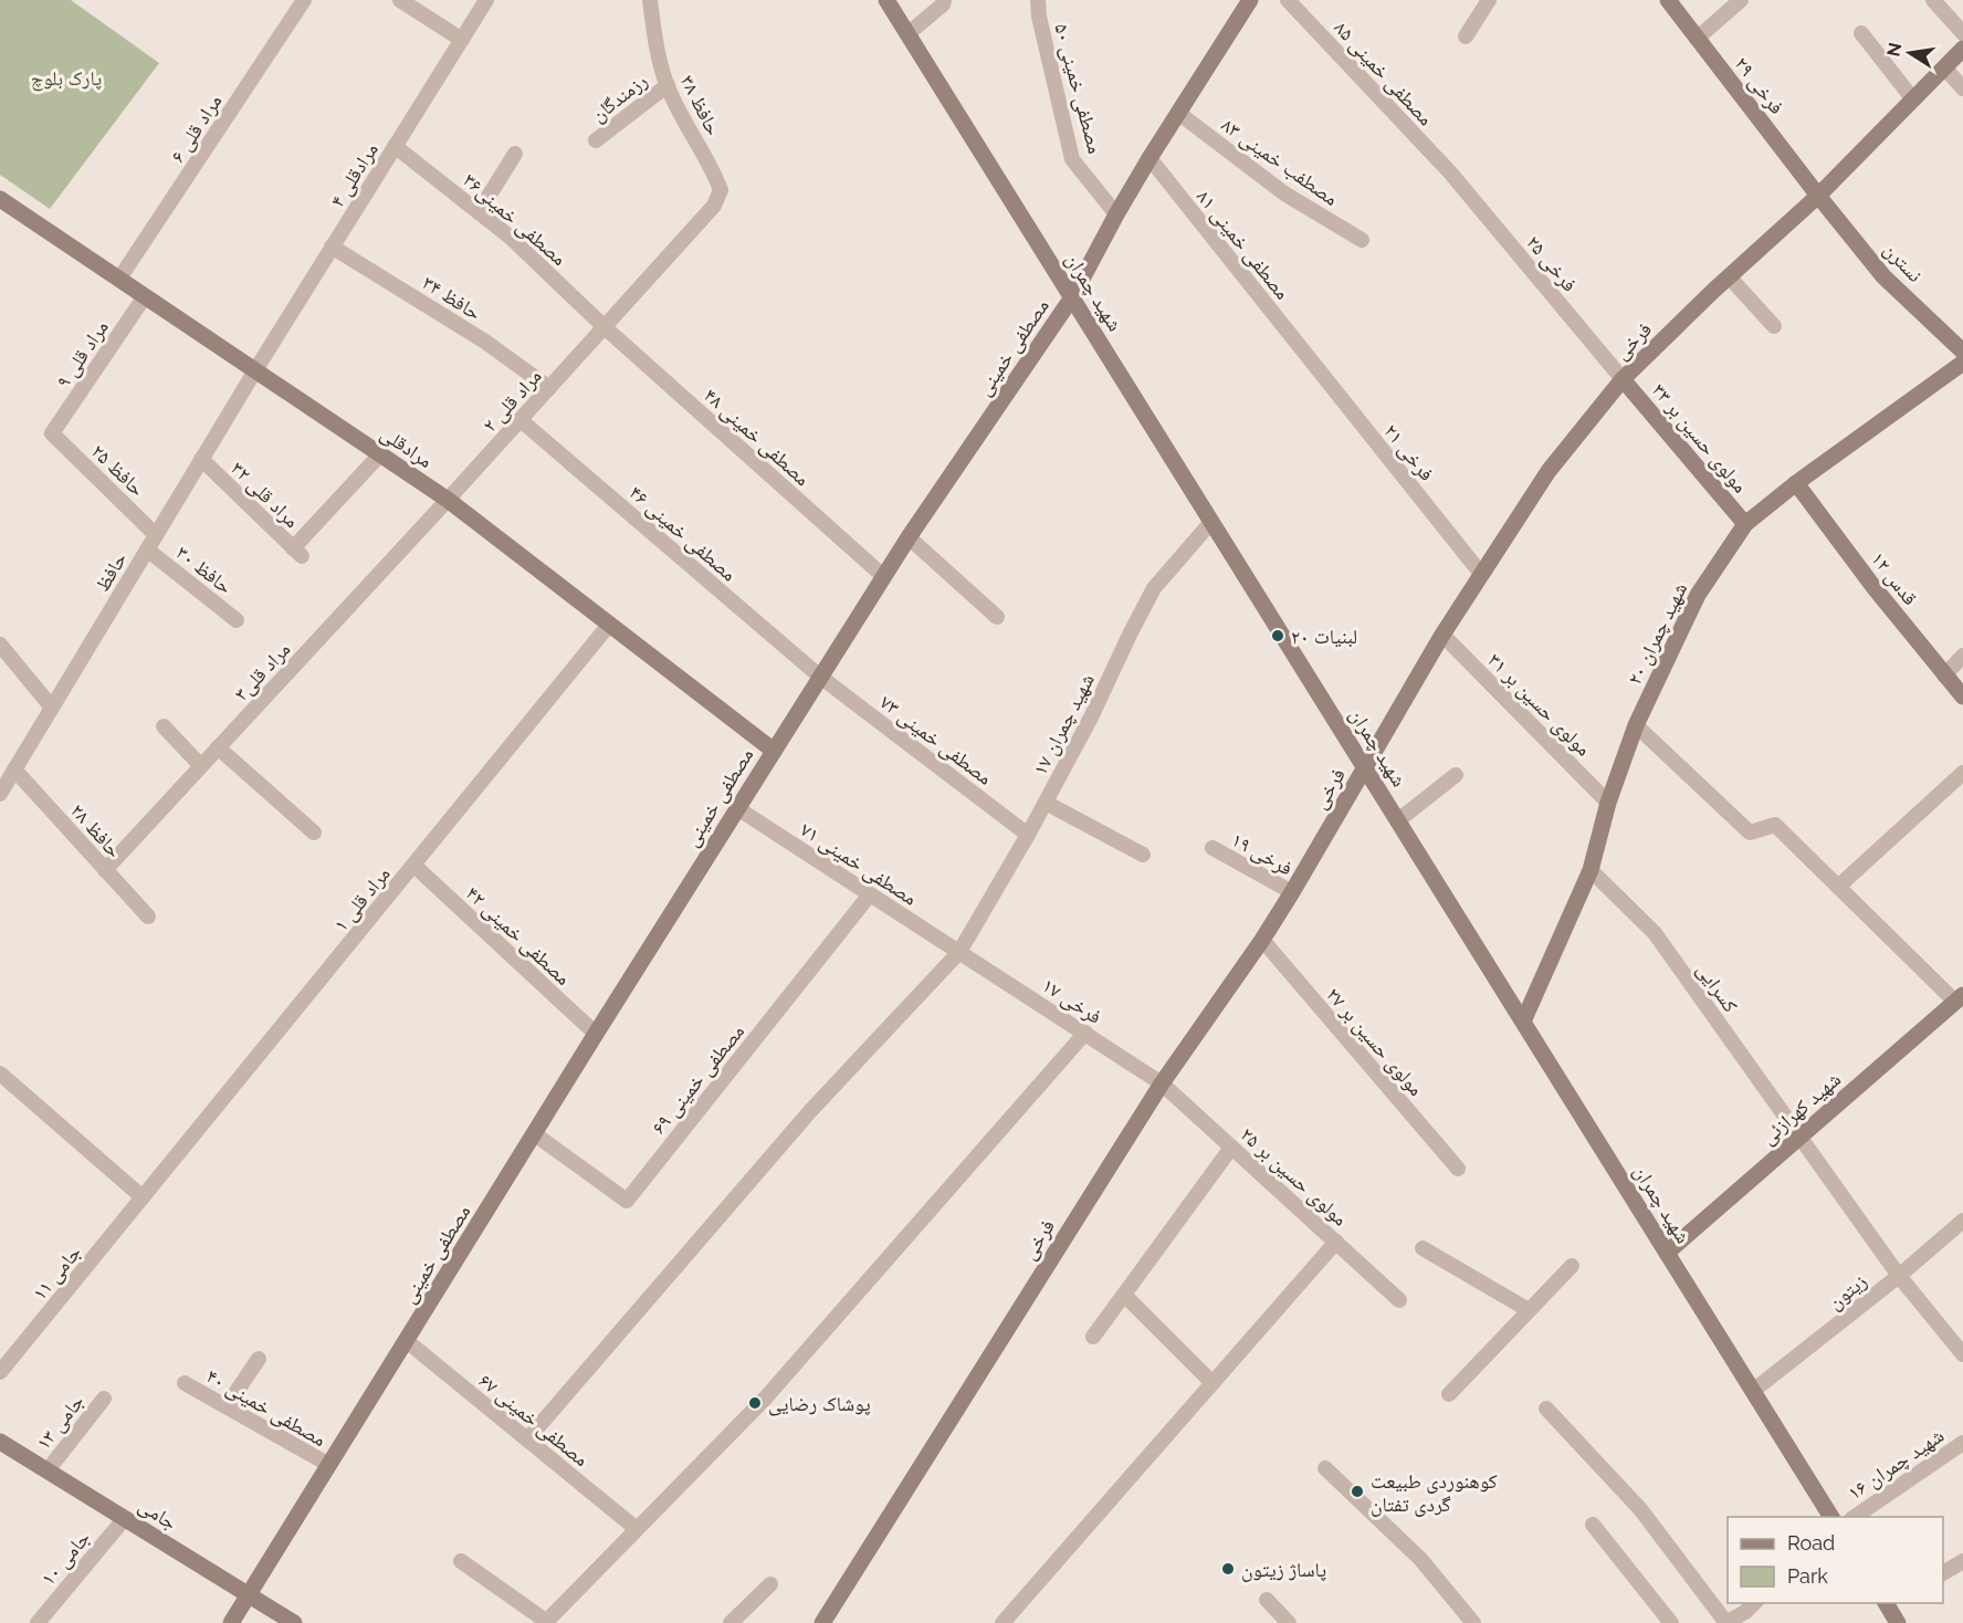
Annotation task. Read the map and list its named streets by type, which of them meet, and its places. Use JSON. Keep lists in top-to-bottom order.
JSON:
{
  "streets": {
    "street": [
      "مصطفی خمینی ۸۵",
      "فرخی ۲۹",
      "مصطفی خمینی ۵۰",
      "رزمندگان",
      "حافظ ۳۸",
      "مراد قلی ۶",
      "مصطفب خمینی ۸۳",
      "مرادقلی ۴",
      "مصطفی خمینی۳۶",
      "مصطفی خمینی ۸۱",
      "نسترن",
      "فرخی ۲۵",
      "شهید چمران",
      "حافظ ۳۴",
      "فرخی",
      "مصطفی خمینی",
      "مراد قلی ۹",
      "مراد قلی ۲",
      "مصطفی خمینی ۴۸",
      "مولوی حسین بر ۳۳",
      "مرادقلی",
      "فرخی ۲۱",
      "حافظ ۲۵",
      "مراد قلی ۳۲",
      "مصطفی خمینی ۴۶",
      "حافظ ۳۰",
      "حافظ",
      "قدس ۱۲",
      "شهید چمران ۲۰",
      "مراد قلی۳",
      "مولوی حسین بر ۳۱",
      "شهید چمران ۱۷",
      "مصطفی خمینی ۷۳",
      "حافظ ۲۸",
      "فرخی ۱۹",
      "مصطفی خمینی ۷۱",
      "مراد قلی ۱",
      "مصطفی خمینی ۴۲",
      "کسرایی",
      "فرخی ۱۷",
      "مولوی حسین بر ۲۷",
      "مصطفی خمینی ۶۹",
      "شهید کهرازئی",
      "مولوی حسین بر ۲۵",
      "جامی ۱۱",
      "زیتون",
      "مصطفی خمینی ۴۰",
      "مصطفی خمینی ۶۷",
      "جامی ۱۳",
      "شهید چمران ۱۶",
      "جامی",
      "جامی ۱۰"
    ]
  },
  "crossings": [
    ["مصطفی خمینی ۸۵", "فرخی ۲۵"],
    ["فرخی ۲۹", "نسترن"],
    ["فرخی ۲۹", "فرخی"],
    ["مصطفی خمینی ۵۰", "مصطفی خمینی"],
    ["رزمندگان", "حافظ ۳۸"],
    ["حافظ ۳۸", "مراد قلی ۲"],
    ["مراد قلی ۶", "مرادقلی"],
    ["مصطفب خمینی ۸۳", "مصطفی خمینی"],
    ["مرادقلی ۴", "مصطفی خمینی۳۶"],
    ["مرادقلی ۴", "حافظ ۳۴"],
    ["مرادقلی ۴", "مرادقلی"],
    ["مرادقلی ۴", "حافظ"],
    ["مصطفی خمینی۳۶", "مراد قلی ۲"],
    ["مصطفی خمینی۳۶", "مصطفی خمینی ۴۸"],
    ["مصطفی خمینی ۸۱", "مصطفی خمینی"],
    ["مصطفی خمینی ۸۱", "فرخی ۲۱"],
    ["نسترن", "فرخی"],
    ["فرخی ۲۵", "فرخی"],
    ["فرخی ۲۵", "مولوی حسین بر ۳۳"],
    ["شهید چمران", "فرخی"],
    ["شهید چمران", "مصطفی خمینی"],
    ["شهید چمران", "شهید چمران ۲۰"],
    ["شهید چمران", "شهید چمران ۱۷"],
    ["شهید چمران", "شهید کهرازئی"],
    ["شهید چمران", "زیتون"],
    ["حافظ ۳۴", "مراد قلی ۲"],
    ["فرخی", "مولوی حسین بر ۳۳"],
    ["فرخی", "فرخی ۲۱"],
    ["فرخی", "مولوی حسین بر ۳۱"],
    ["فرخی", "فرخی ۱۹"],
    ["فرخی", "فرخی ۱۷"],
    ["فرخی", "مولوی حسین بر ۲۷"],
    ["فرخی", "مولوی حسین بر ۲۵"],
    ["مصطفی خمینی", "مصطفی خمینی ۴۸"],
    ["مصطفی خمینی", "مرادقلی"],
    ["مصطفی خمینی", "مصطفی خمینی ۴۶"],
    ["مصطفی خمینی", "مصطفی خمینی ۷۳"],
    ["مصطفی خمینی", "مصطفی خمینی ۷۱"],
    ["مصطفی خمینی", "مصطفی خمینی ۴۲"],
    ["مصطفی خمینی", "مصطفی خمینی ۶۹"],
    ["مصطفی خمینی", "مصطفی خمینی ۴۰"],
    ["مصطفی خمینی", "مصطفی خمینی ۶۷"],
    ["مصطفی خمینی", "جامی"],
    ["مراد قلی ۹", "مرادقلی"],
    ["مراد قلی ۹", "حافظ ۲۵"],
    ["مراد قلی ۲", "مصطفی خمینی ۴۸"],
    ["مراد قلی ۲", "مرادقلی"],
    ["مراد قلی ۲", "مصطفی خمینی ۴۶"],
    ["مراد قلی ۲", "مراد قلی۳"],
    ["مولوی حسین بر ۳۳", "شهید چمران ۲۰"],
    ["مرادقلی", "مراد قلی ۳۲"],
    ["مرادقلی", "حافظ"],
    ["مرادقلی", "مراد قلی۳"],
    ["مرادقلی", "مراد قلی ۱"],
    ["حافظ ۲۵", "حافظ"],
    ["مراد قلی ۳۲", "حافظ"],
    ["مصطفی خمینی ۴۶", "مصطفی خمینی ۷۳"],
    ["حافظ ۳۰", "حافظ"],
    ["حافظ", "حافظ ۲۸"],
    ["قدس ۱۲", "شهید چمران ۲۰"],
    ["شهید چمران ۲۰", "مولوی حسین بر ۳۱"],
    ["شهید چمران ۲۰", "کسرایی"],
    ["مراد قلی۳", "حافظ ۲۸"],
    ["شهید چمران ۱۷", "مصطفی خمینی ۷۳"],
    ["شهید چمران ۱۷", "مصطفی خمینی ۷۱"],
    ["شهید چمران ۱۷", "فرخی ۱۷"],
    ["شهید چمران ۱۷", "مصطفی خمینی ۶۷"],
    ["مصطفی خمینی ۷۱", "فرخی ۱۷"],
    ["مصطفی خمینی ۷۱", "مصطفی خمینی ۶۹"],
    ["مراد قلی ۱", "مصطفی خمینی ۴۲"],
    ["مراد قلی ۱", "جامی ۱۱"],
    ["کسرایی", "شهید کهرازئی"],
    ["کسرایی", "زیتون"],
    ["فرخی ۱۷", "مولوی حسین بر ۲۵"],
    ["جامی ۱۳", "جامی"],
    ["جامی", "جامی ۱۰"]
  ],
  "parks": ["پارک بلوچ"],
  "places": [
    "لبنیات ۲۰",
    "پوشاک رضایی",
    "کوهنوردی طبیعت گردی تفتان",
    "پاساژ زیتون"
  ],
  "legend": ["Road", "Park"],
  "north": "left"
}
